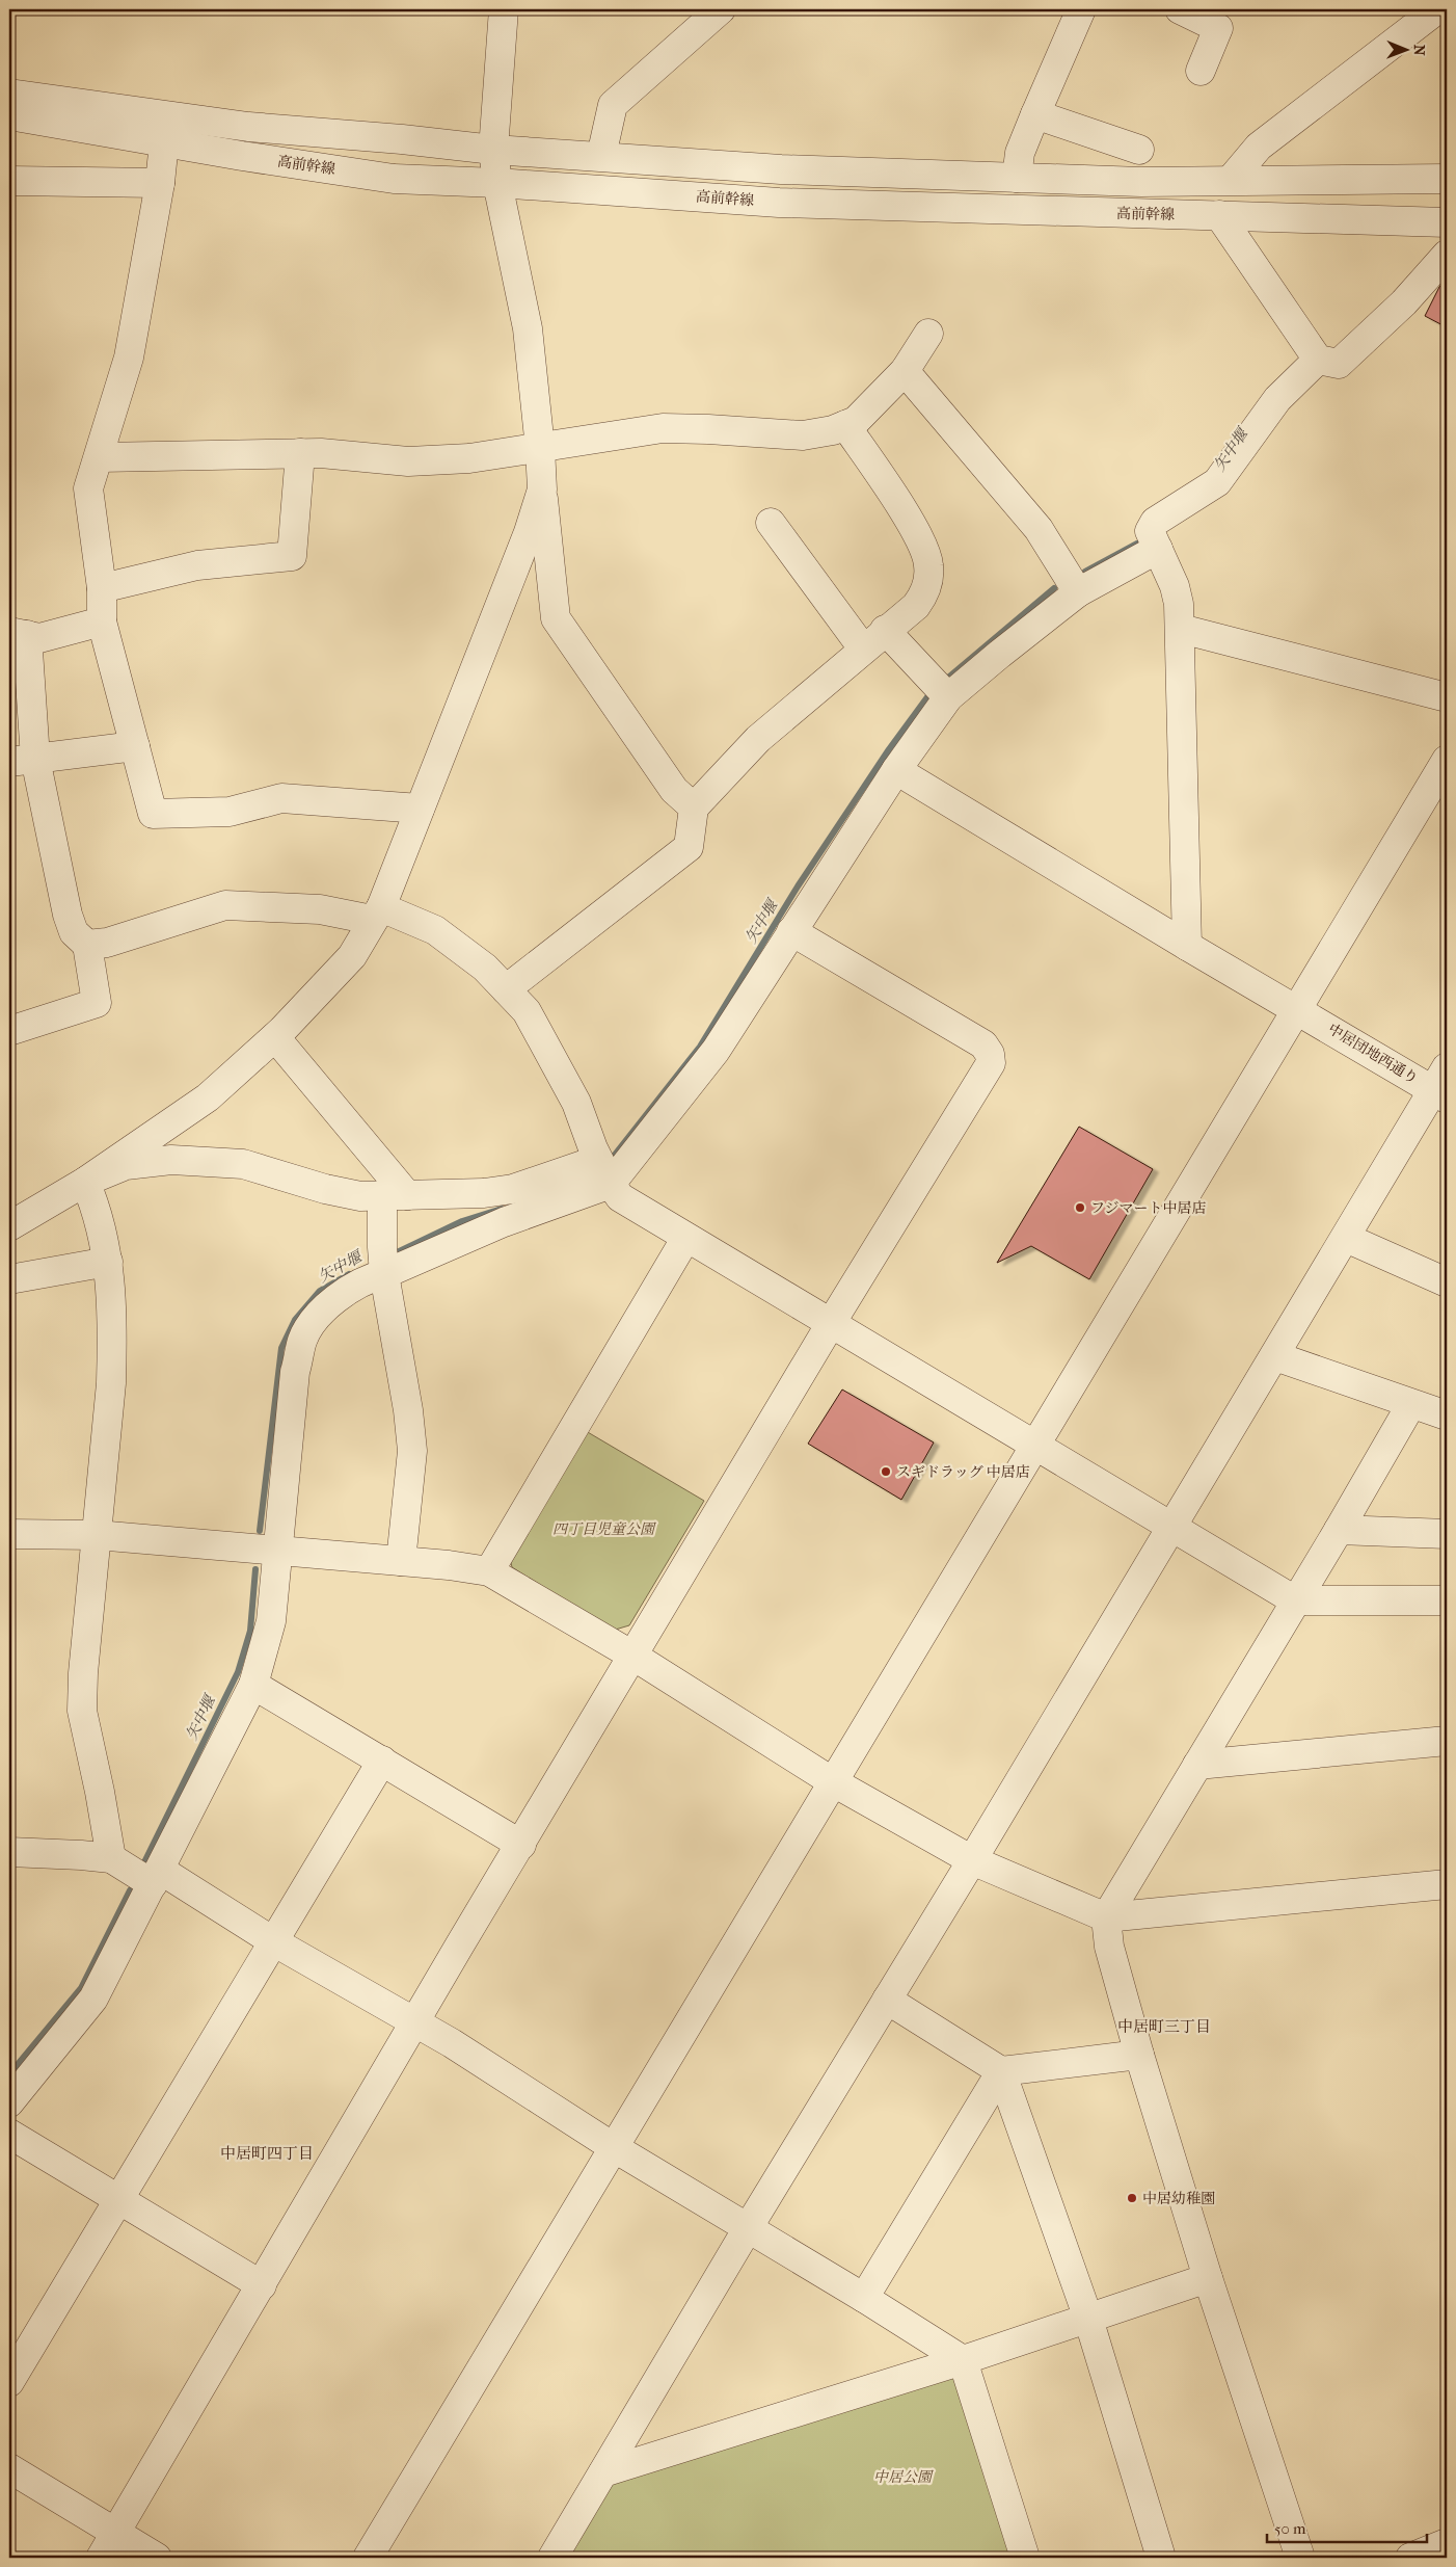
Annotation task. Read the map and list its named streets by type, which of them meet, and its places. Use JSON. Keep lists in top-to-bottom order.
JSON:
{
  "streets": {
    "street": ["高前幹線", "中居団地西通り"]
  },
  "districts": ["中居町三丁目", "中居町四丁目"],
  "water": ["矢中堰"],
  "parks": ["四丁目児童公園", "中居公園"],
  "places": ["フジマート中居店", "スギドラッグ 中居店", "中居幼稚園"],
  "scale_bar": "50 m",
  "north": "right"
}
